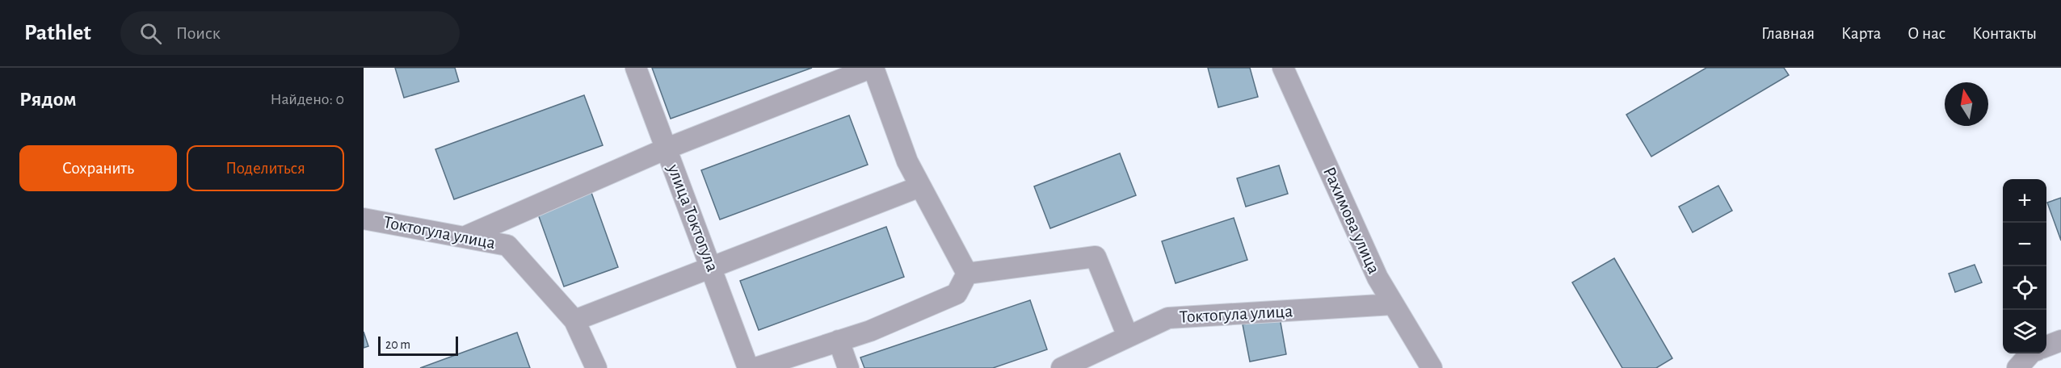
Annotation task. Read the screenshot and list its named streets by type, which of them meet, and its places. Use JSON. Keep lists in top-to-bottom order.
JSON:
{
  "streets": {
    "street": ["улица Токтогула", "Рахимова улица", "Токтогула улица"]
  },
  "crossings": [
    ["Рахимова улица", "Токтогула улица"]
  ],
  "scale_bar": "20 m",
  "north": "top",
  "page": {
    "header": "Pathlet",
    "search": "Поиск",
    "nav": [
      "Главная",
      "Карта",
      "О нас",
      "Контакты"
    ],
    "heading": ["Рядом", "Найдено: 0"],
    "buttons": ["Сохранить", "Поделиться"],
    "map_buttons": ["+", "−"],
    "scale": "20 m"
  }
}
